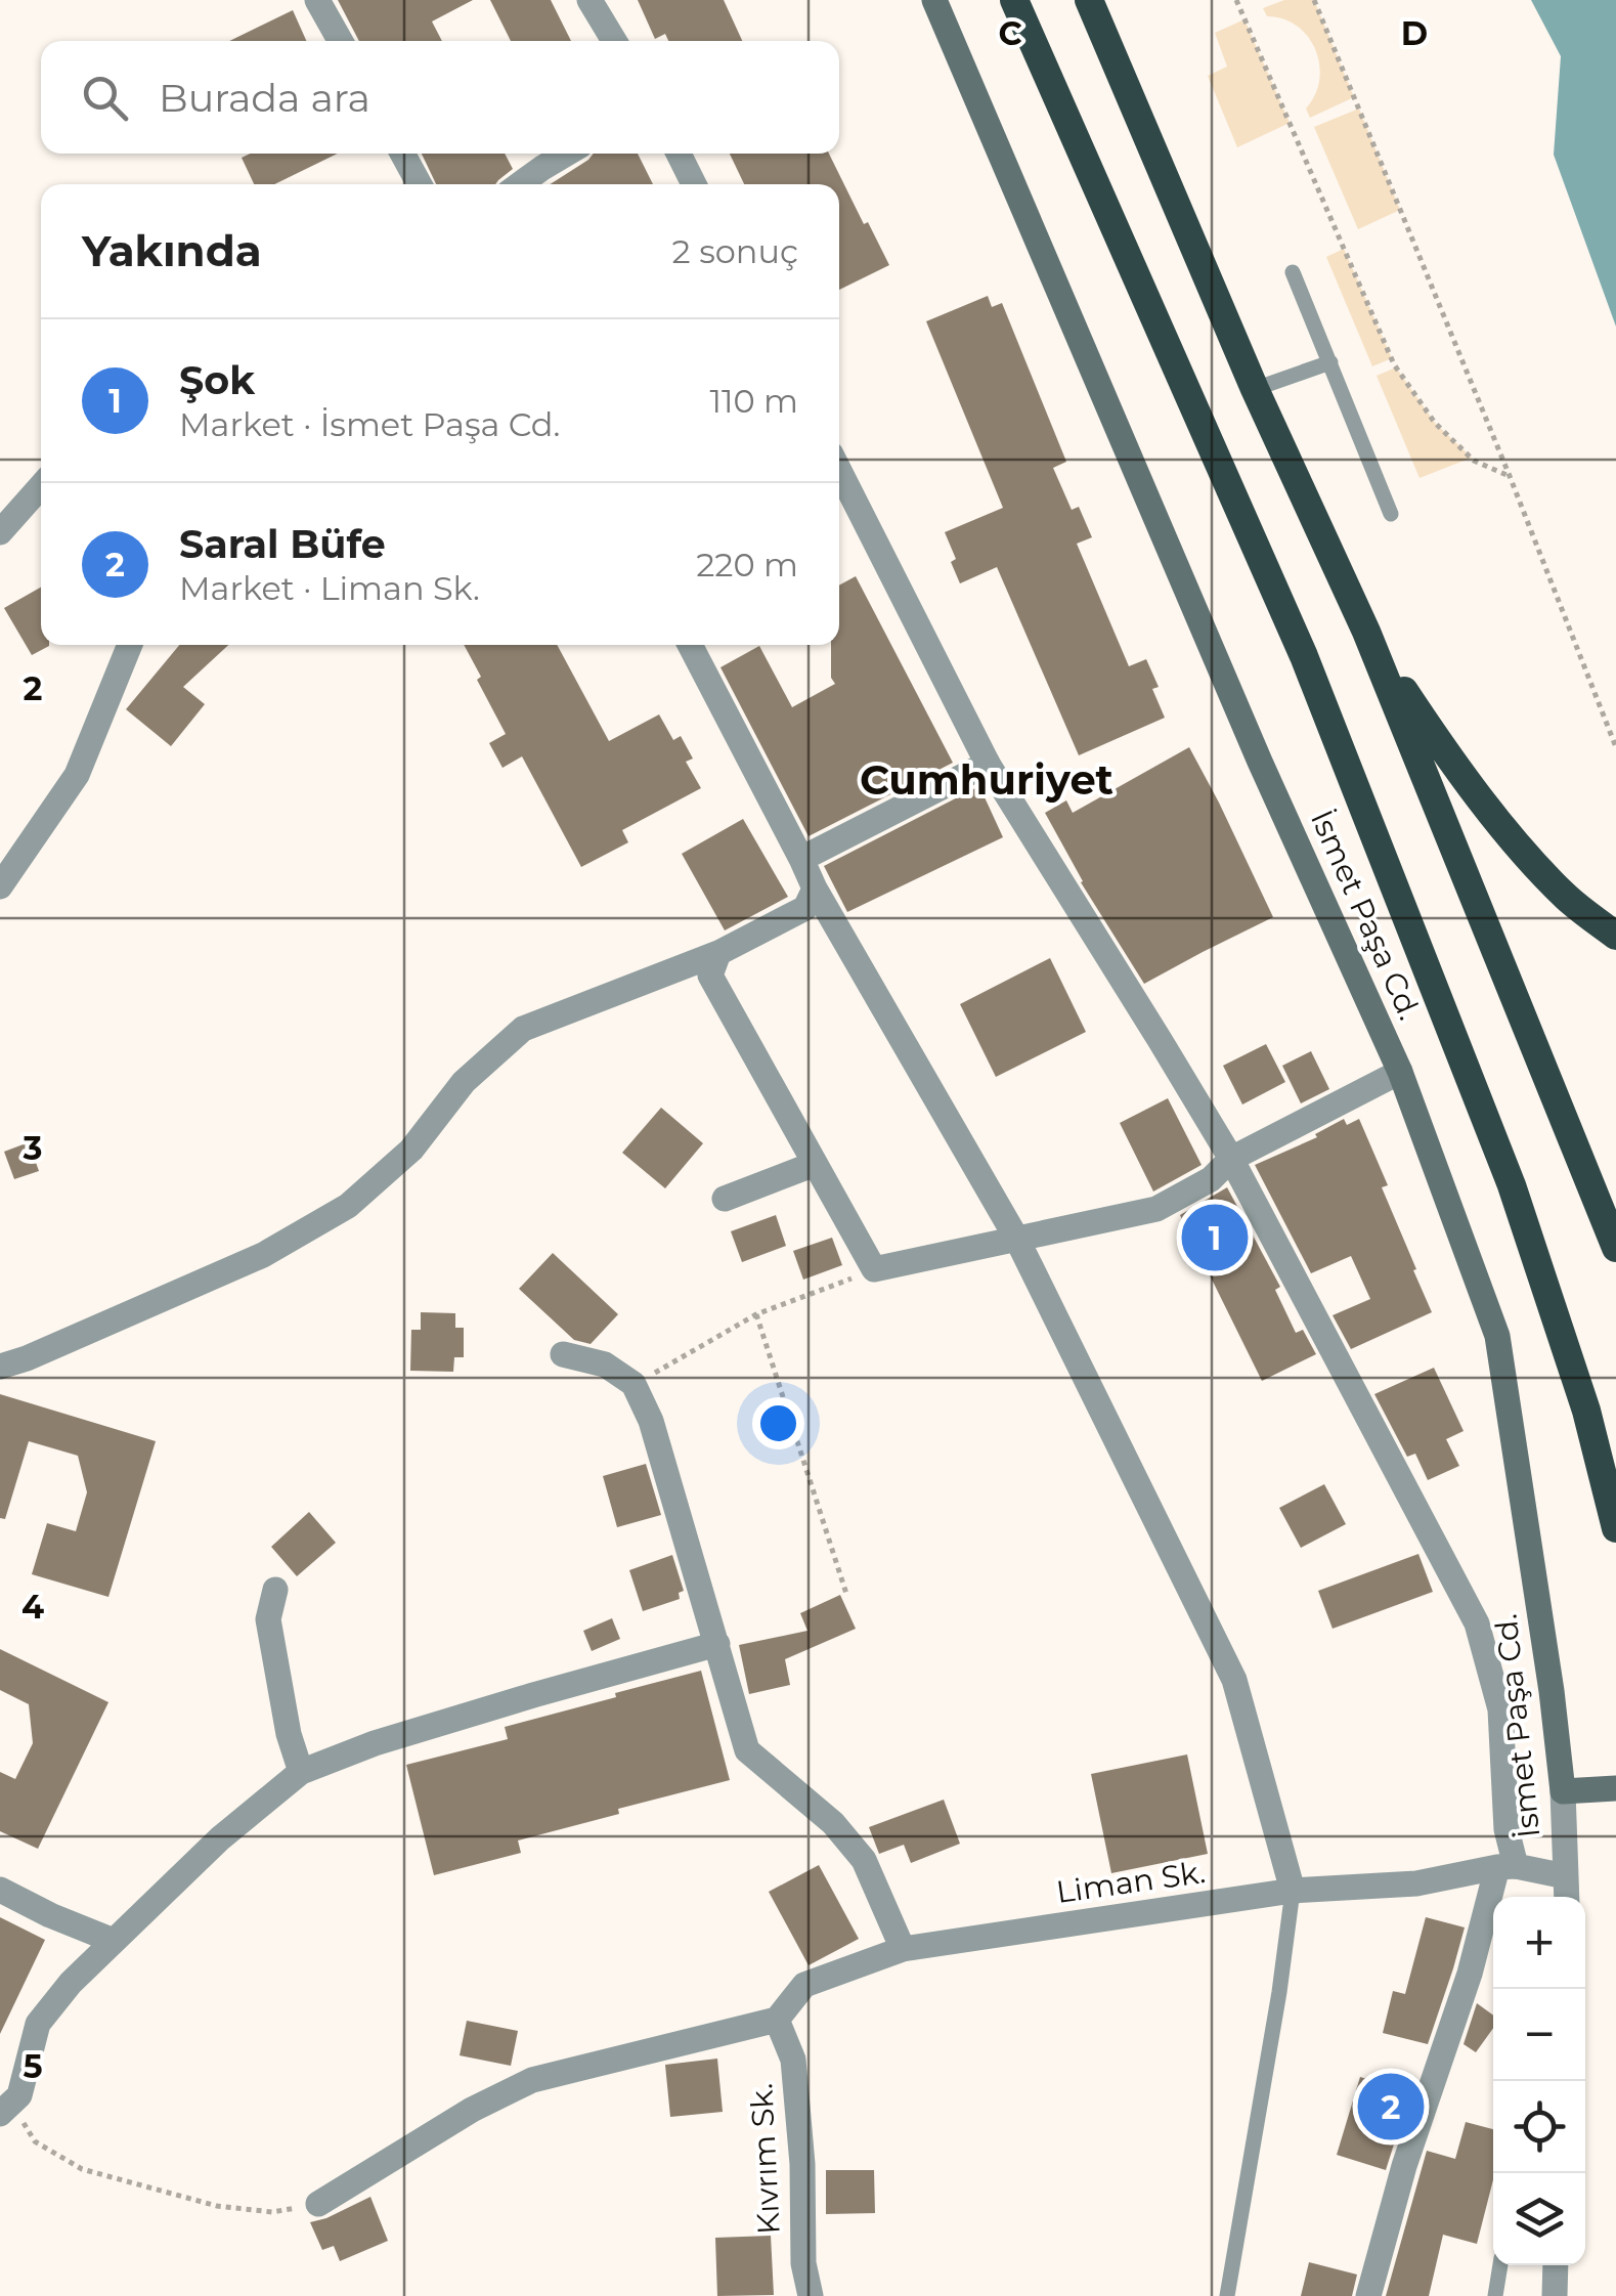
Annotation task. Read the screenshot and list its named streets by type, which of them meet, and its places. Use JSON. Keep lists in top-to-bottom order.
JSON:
{
  "streets": {
    "main road": ["İsmet Paşa Cd."],
    "street": ["Liman Sk.", "Kıvrım Sk."]
  },
  "crossings": [
    ["Liman Sk.", "Kıvrım Sk."]
  ],
  "districts": ["Cumhuriyet"],
  "page": {
    "search": "Burada ara",
    "heading": ["Yakında", "2 sonuç"],
    "list": [
      {
        "mark": "1",
        "name": "Şok",
        "note": "Market · İsmet Paşa Cd.",
        "value": "110 m"
      },
      {
        "mark": "2",
        "name": "Saral Büfe",
        "note": "Market · Liman Sk.",
        "value": "220 m"
      }
    ],
    "pins": ["1", "2"],
    "map_buttons": ["+", "−"]
  },
  "grid": {
    "columns": ["C", "D"],
    "rows": [
      "2",
      "3",
      "4",
      "5"
    ]
  }
}
